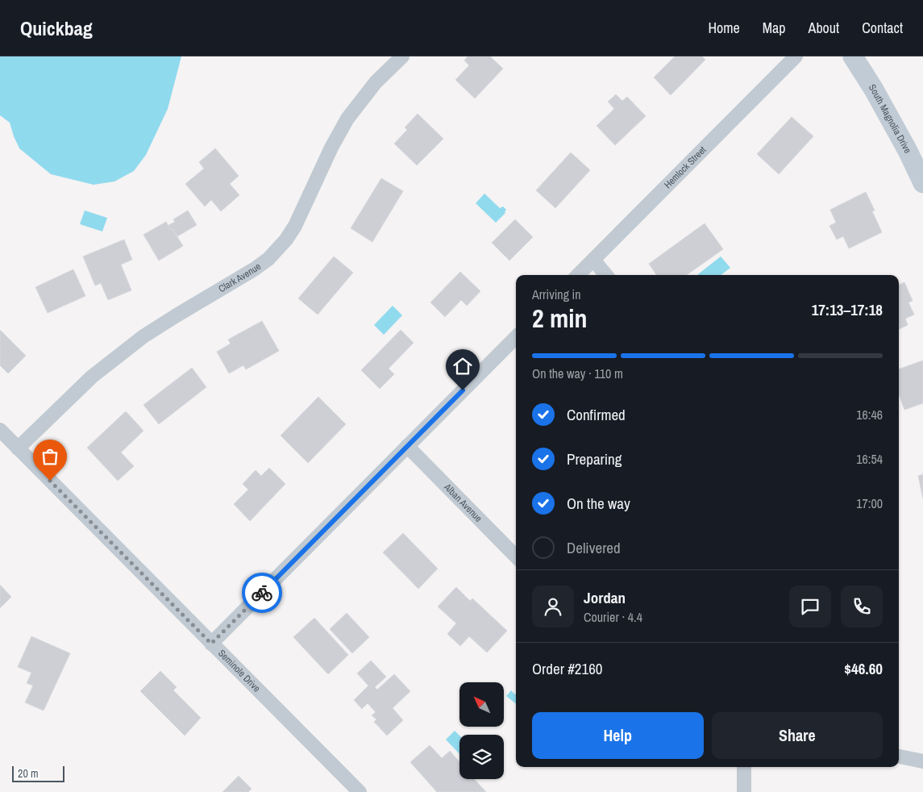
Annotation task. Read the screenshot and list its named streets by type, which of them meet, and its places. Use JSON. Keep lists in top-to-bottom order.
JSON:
{
  "streets": {
    "main road": ["South Magnolia Drive"],
    "street": [
      "Hemlock Street",
      "Clark Avenue",
      "Alban Avenue",
      "Seminole Drive"
    ]
  },
  "crossings": [
    ["Clark Avenue", "Seminole Drive"]
  ],
  "scale_bar": "20 m",
  "north": "top left",
  "page": {
    "header": "Quickbag",
    "nav": [
      "Home",
      "Map",
      "About",
      "Contact"
    ],
    "heading": ["2 min", "Arriving in", "17:13–17:18"],
    "panel": [
      "Jordan",
      "Courier · 4.4",
      "Order #2160",
      "$46.60"
    ],
    "bar": "On the way · 110 m",
    "list": [
      ["Confirmed", "16:46"],
      ["Preparing", "16:54"],
      ["On the way", "17:00"],
      "Delivered"
    ],
    "buttons": ["Help", "Share"],
    "scale": "20 m"
  }
}
